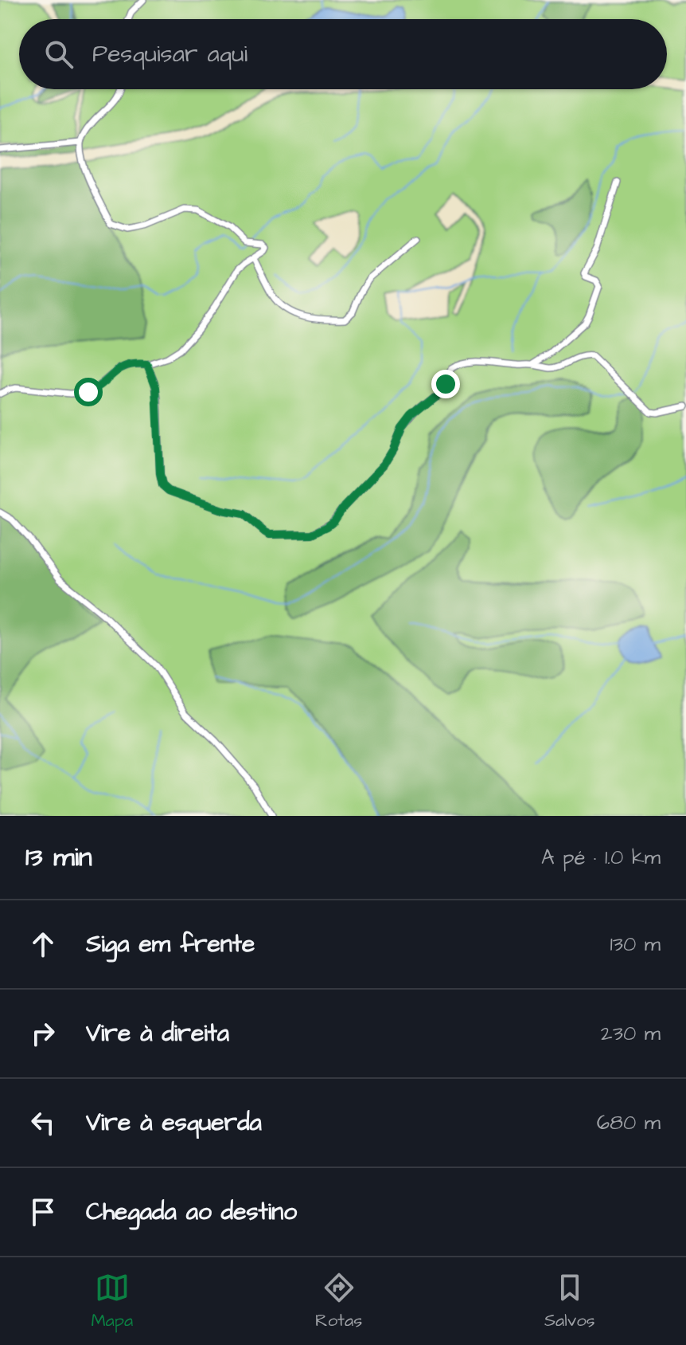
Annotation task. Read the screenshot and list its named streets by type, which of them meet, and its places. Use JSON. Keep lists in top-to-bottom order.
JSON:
{
  "page": {
    "search": "Pesquisar aqui",
    "heading": ["13 min", "A pé · 1.0 km"],
    "list": [
      ["Siga em frente", "130 m"],
      ["Vire à direita", "230 m"],
      ["Vire à esquerda", "680 m"],
      "Chegada ao destino"
    ],
    "nav": ["Mapa", "Rotas", "Salvos"]
  }
}
